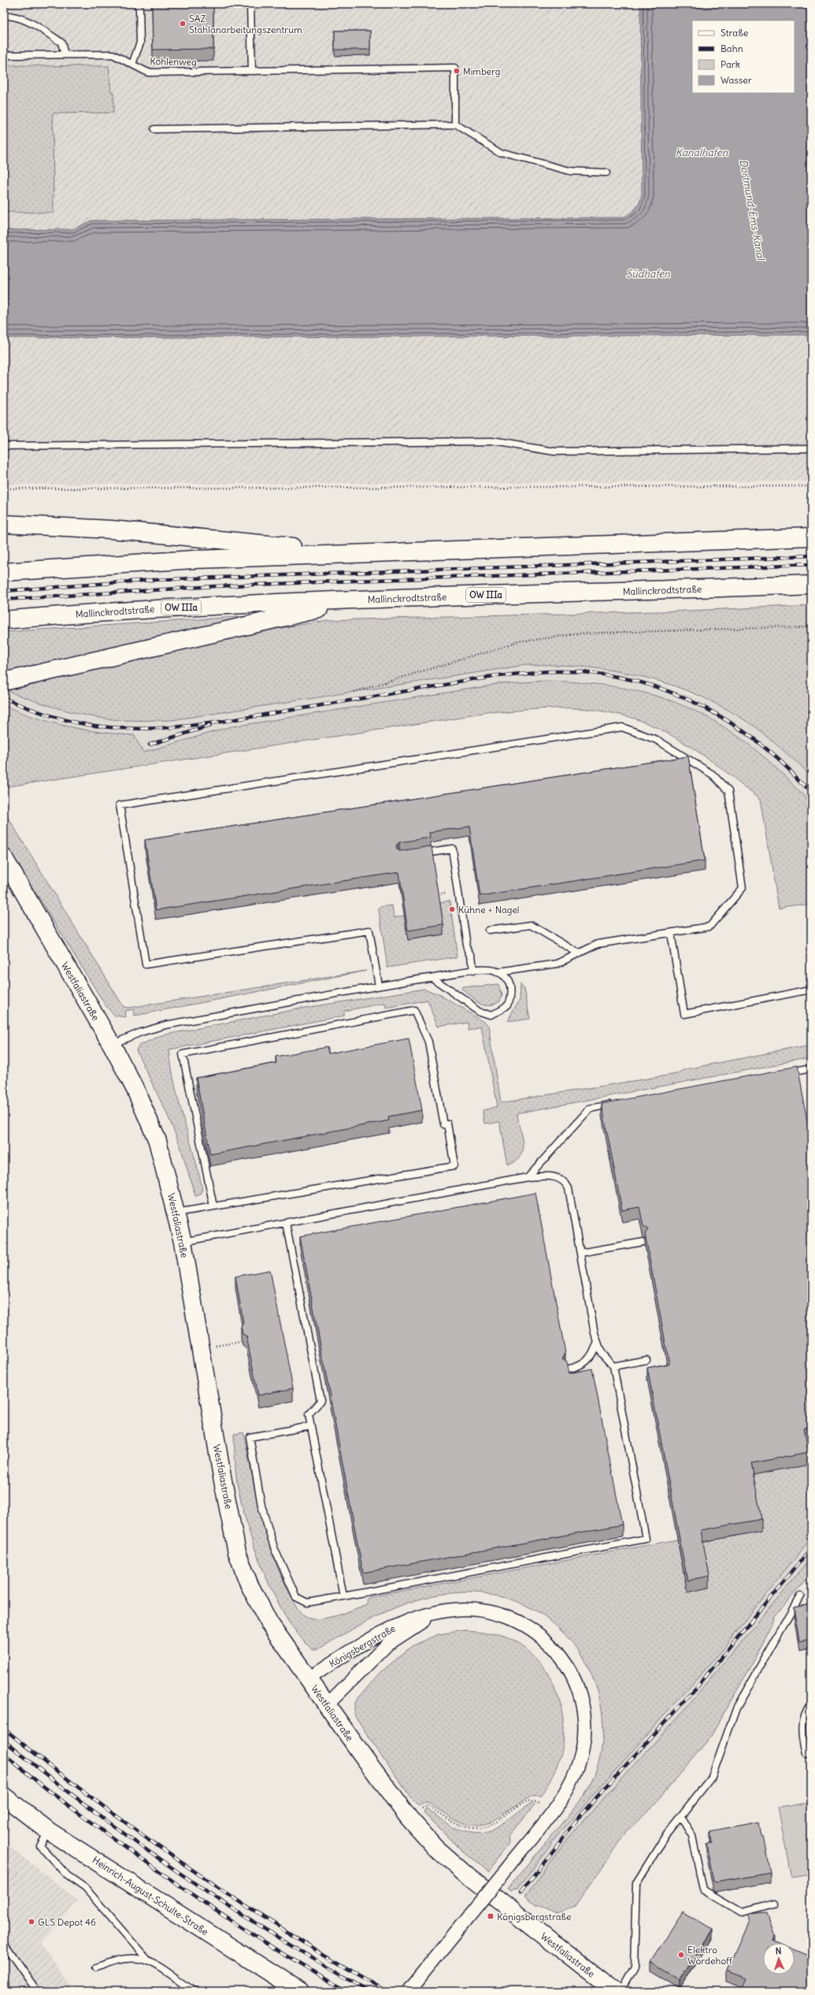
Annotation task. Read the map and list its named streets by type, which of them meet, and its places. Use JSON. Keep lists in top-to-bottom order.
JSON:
{
  "streets": {
    "main road": [
      "Mallinckrodtstraße",
      "OW IIIa",
      "Westfaliastraße",
      "Heinrich-August-Schulte-Straße"
    ],
    "street": ["Königsbergstraße"],
    "lane": ["Kohlenweg"]
  },
  "crossings": [
    ["Westfaliastraße", "Königsbergstraße"]
  ],
  "water": ["Kanalhafen", "Dortmund-Ems-Kanal", "Südhafen"],
  "places": {
    "other": [
      "SAZ Stahlanarbeitungszentrum",
      "Mimberg",
      "Kühne + Nagel",
      "GLS Depot 46",
      "Elektro Wördehoff"
    ],
    "transit": ["Königsbergstraße"]
  },
  "legend": [
    "Straße",
    "Bahn",
    "Park",
    "Wasser"
  ],
  "north": "top"
}
